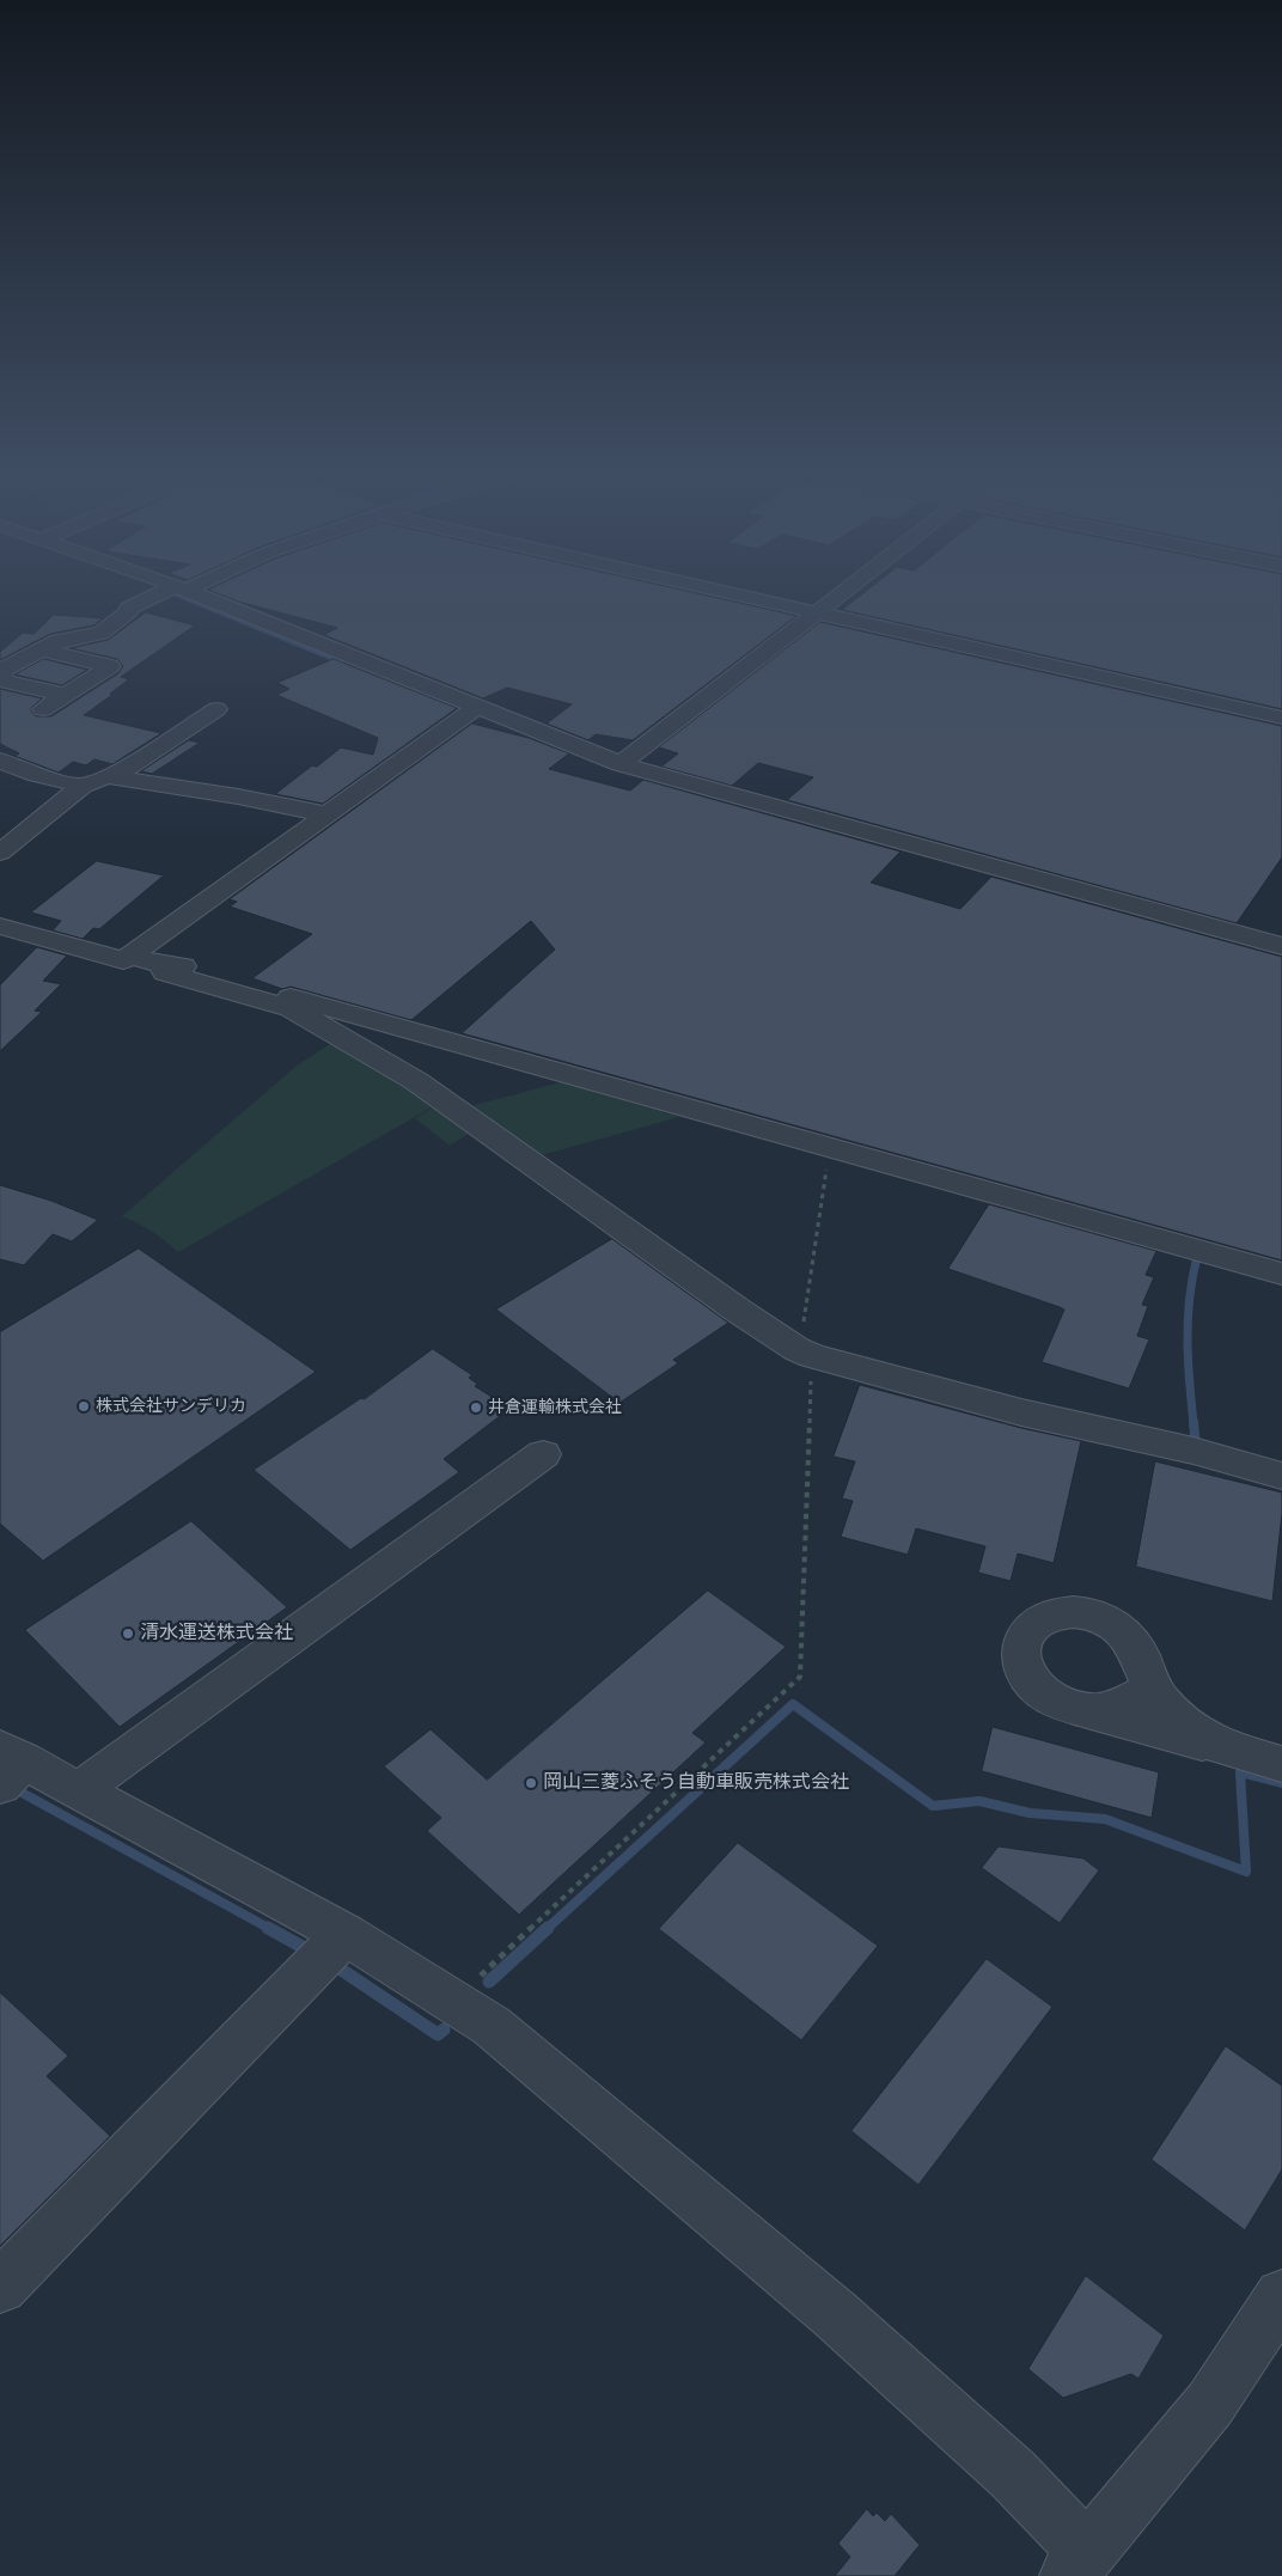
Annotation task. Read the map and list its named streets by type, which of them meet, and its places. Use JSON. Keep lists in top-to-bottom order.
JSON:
{
  "places": [
    "株式会社サンデリカ",
    "井倉運輸株式会社",
    "清水運送株式会社",
    "岡山三菱ふそう自動車販売株式会社"
  ]
}
